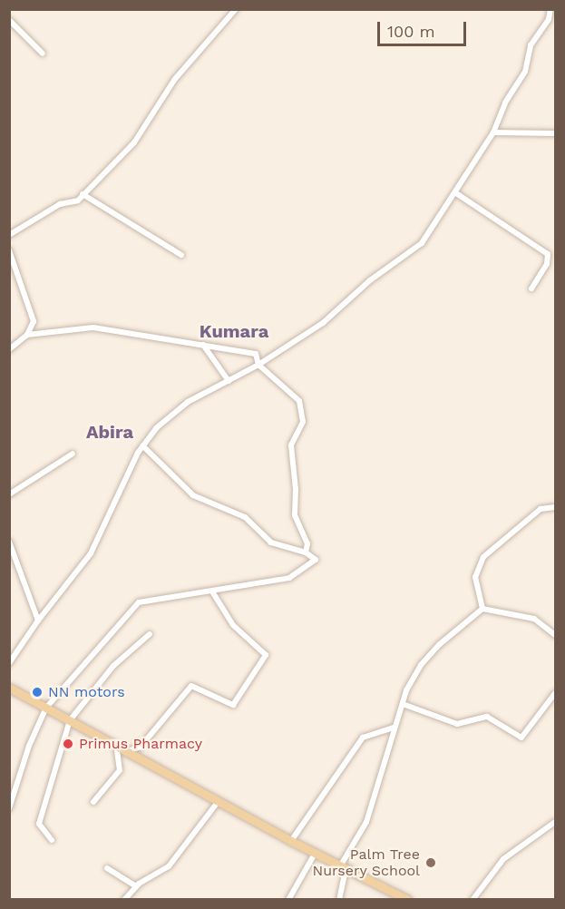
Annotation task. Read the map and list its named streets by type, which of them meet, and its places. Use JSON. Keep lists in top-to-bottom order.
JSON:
{
  "districts": ["Kumara", "Abira"],
  "places": ["NN motors", "Primus Pharmacy", "Palm Tree Nursery School"],
  "scale_bar": "100 m"
}
